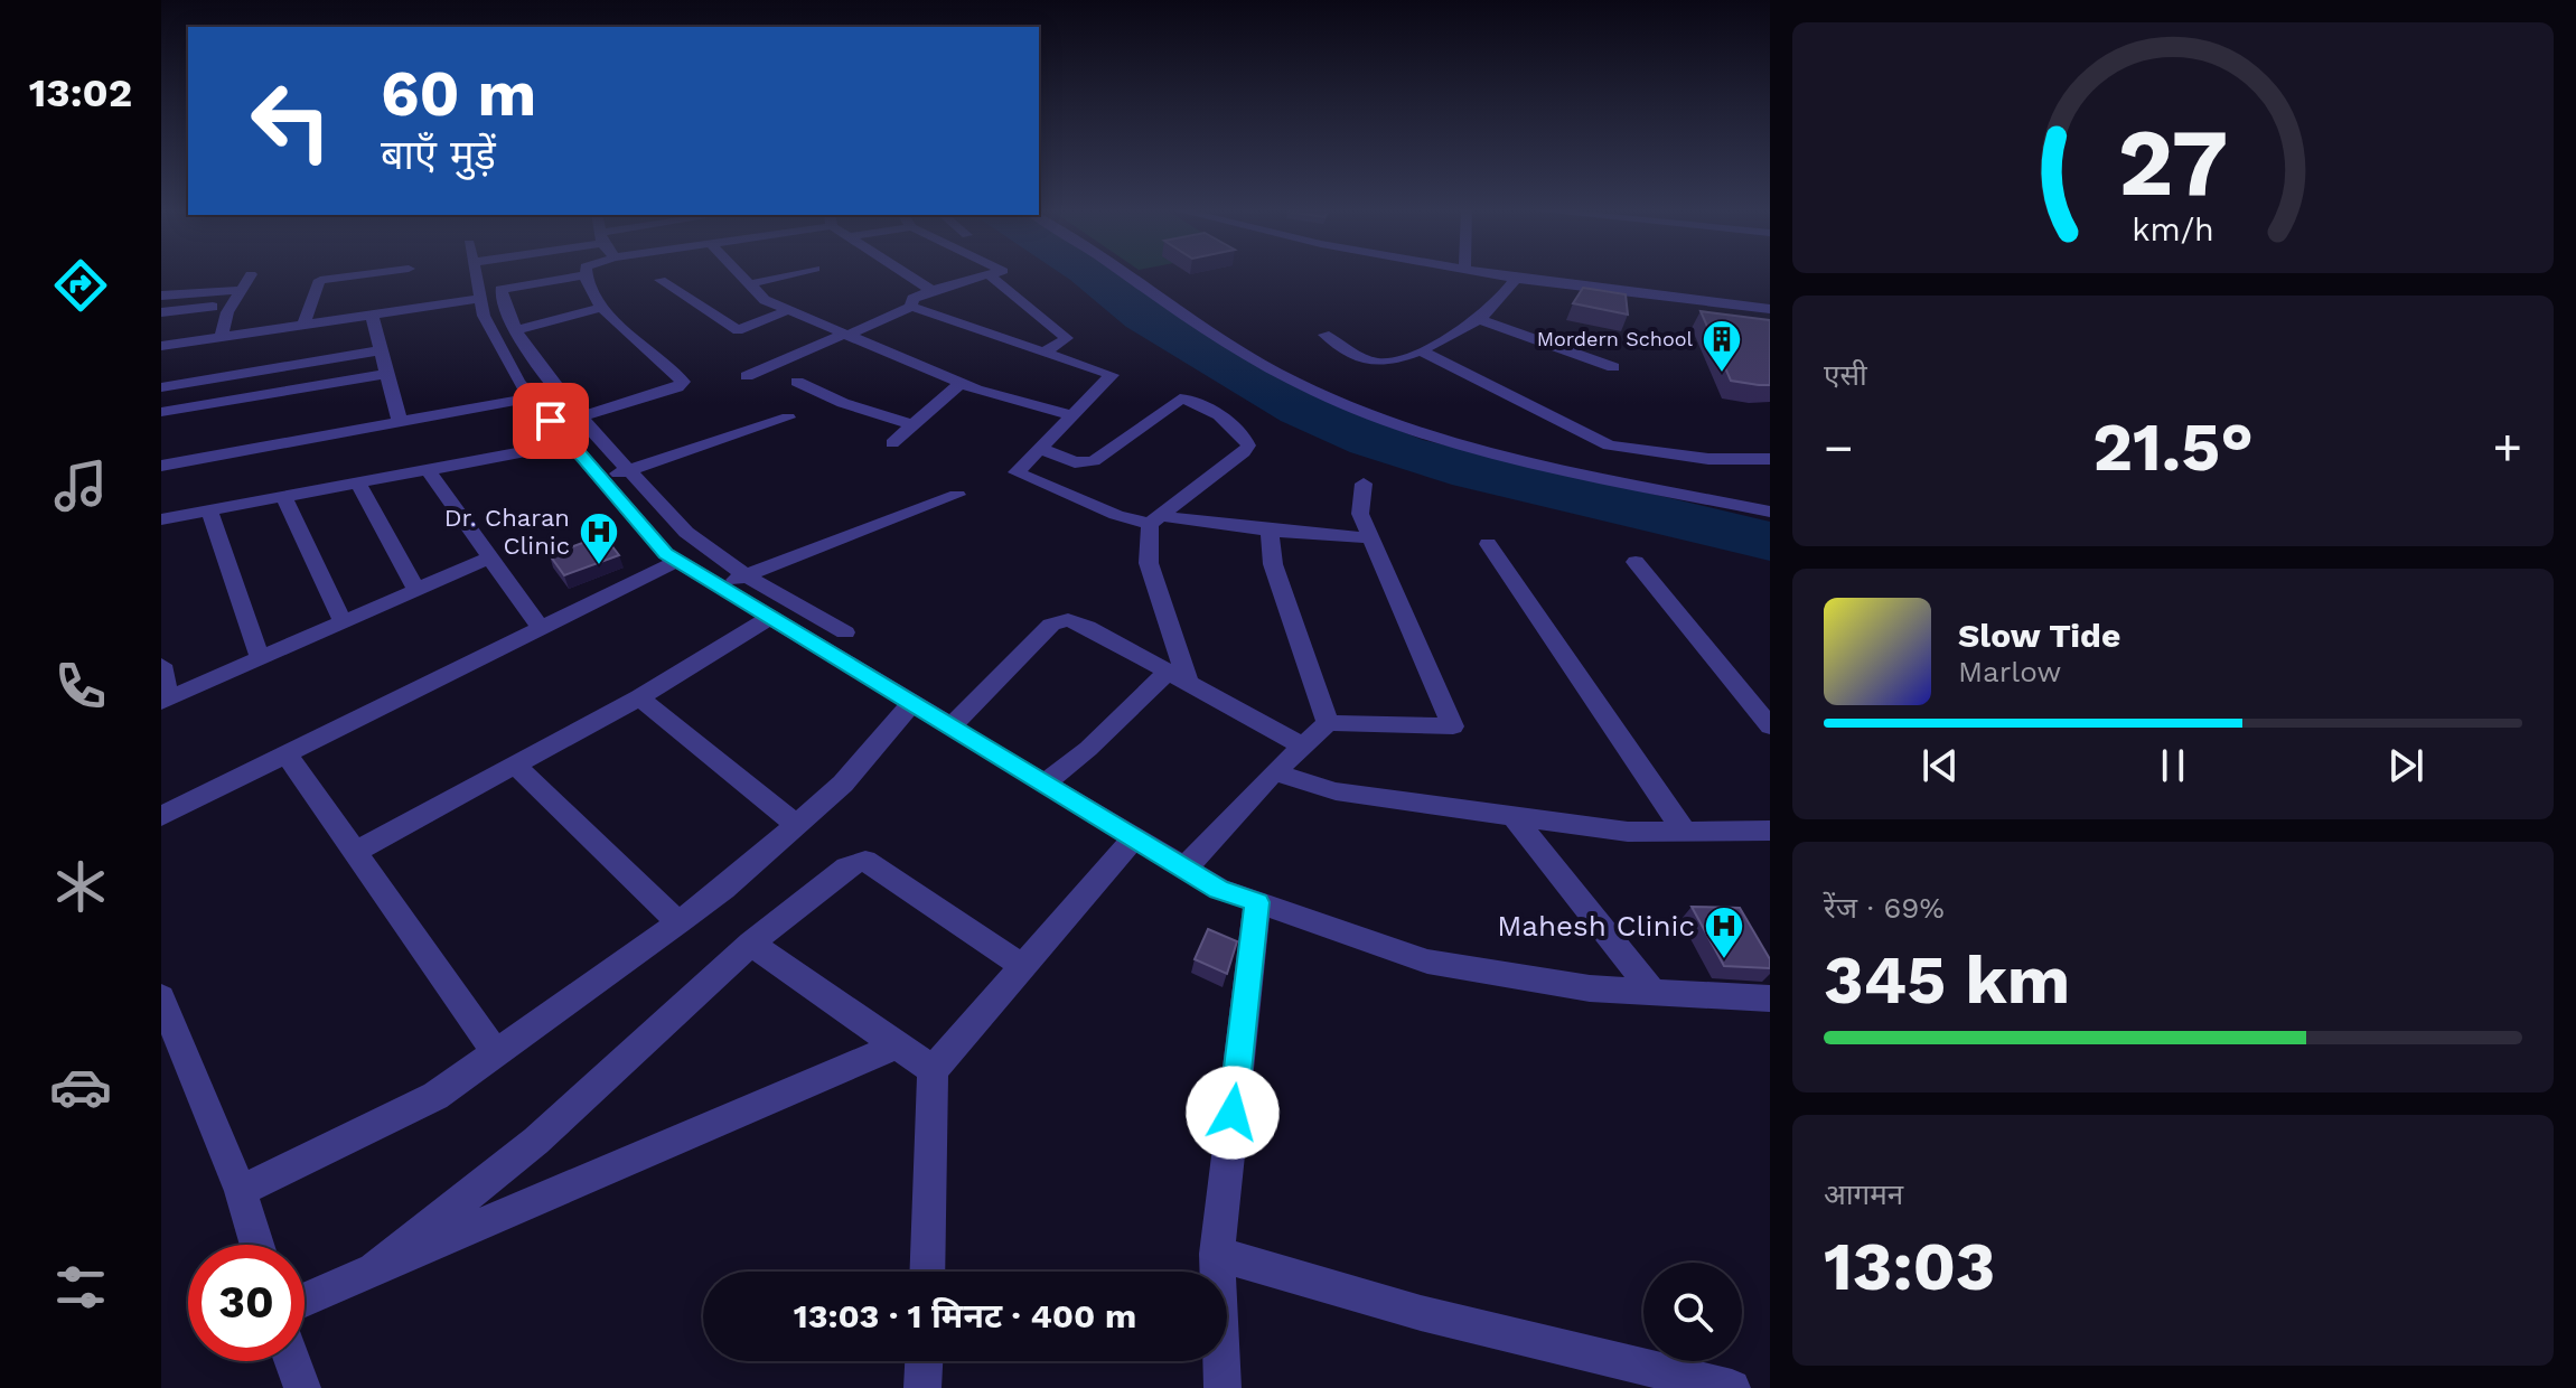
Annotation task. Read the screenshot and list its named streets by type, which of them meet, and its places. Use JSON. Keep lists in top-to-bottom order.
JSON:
{
  "places": {
    "building": ["Mordern School"],
    "hospital": ["Dr. Charan Clinic", "Mahesh Clinic"]
  },
  "page": {
    "tabs": "13:02",
    "turn": ["60 m", "बाएँ मुड़ें"],
    "tile": [
      "एसी",
      ["रेंज · 69%", "345 km"],
      ["आगमन", "13:03"]
    ],
    "heat": ["−", "21.5°", "+"],
    "song": ["Slow Tide", "Marlow"],
    "limit": "30",
    "trip": "13:03 · 1 मिनट · 400 m",
    "gauge": ["27", "km/h"]
  }
}
